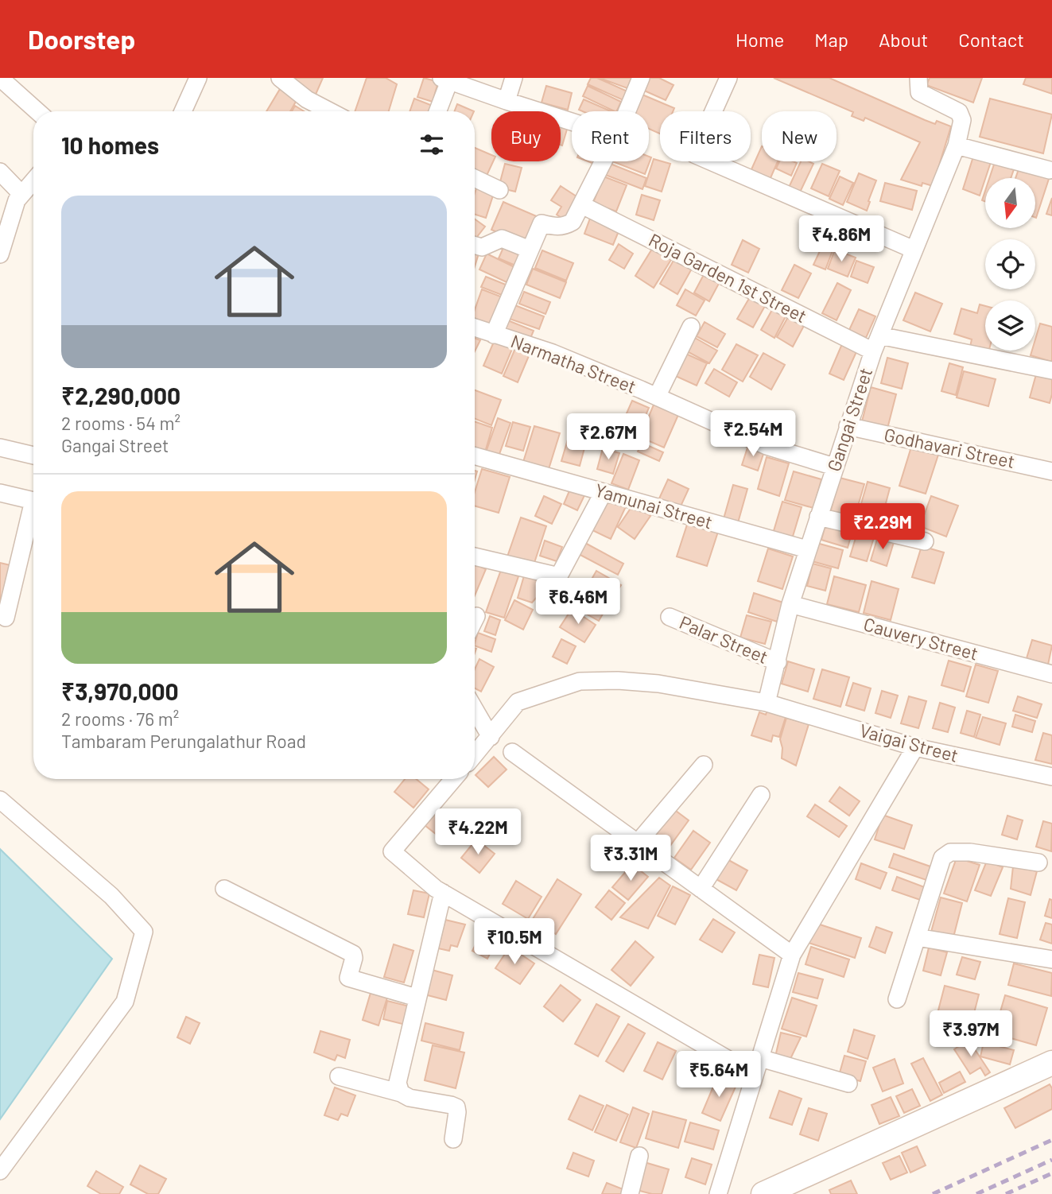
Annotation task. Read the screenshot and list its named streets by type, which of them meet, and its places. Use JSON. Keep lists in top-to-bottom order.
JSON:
{
  "streets": {
    "street": [
      "Roja Garden 1st Street",
      "Narmatha Street",
      "Gangai Street",
      "Godhavari Street",
      "Yamunai Street",
      "Cauvery Street",
      "Palar Street",
      "Vaigai Street"
    ]
  },
  "crossings": [
    ["Roja Garden 1st Street", "Gangai Street"],
    ["Narmatha Street", "Gangai Street"],
    ["Gangai Street", "Godhavari Street"],
    ["Gangai Street", "Yamunai Street"],
    ["Gangai Street", "Cauvery Street"],
    ["Gangai Street", "Palar Street"],
    ["Gangai Street", "Vaigai Street"]
  ],
  "north": "bottom",
  "page": {
    "header": "Doorstep",
    "nav": [
      "Home",
      "Map",
      "About",
      "Contact"
    ],
    "chip": [
      "Buy",
      "Rent",
      "Filters",
      "New"
    ],
    "heading": "10 homes",
    "list": [
      {
        "name": "₹2,290,000",
        "note": "2 rooms · 54 m² · Gangai Street"
      },
      {
        "name": "₹3,970,000",
        "note": "2 rooms · 76 m² · Tambaram Perungalathur Road"
      }
    ],
    "price": [
      "₹4.86M",
      "₹2.54M",
      "₹2.67M",
      "₹2.29M",
      "₹6.46M",
      "₹4.22M",
      "₹3.31M",
      "₹10.5M",
      "₹3.97M",
      "₹5.64M"
    ]
  }
}
